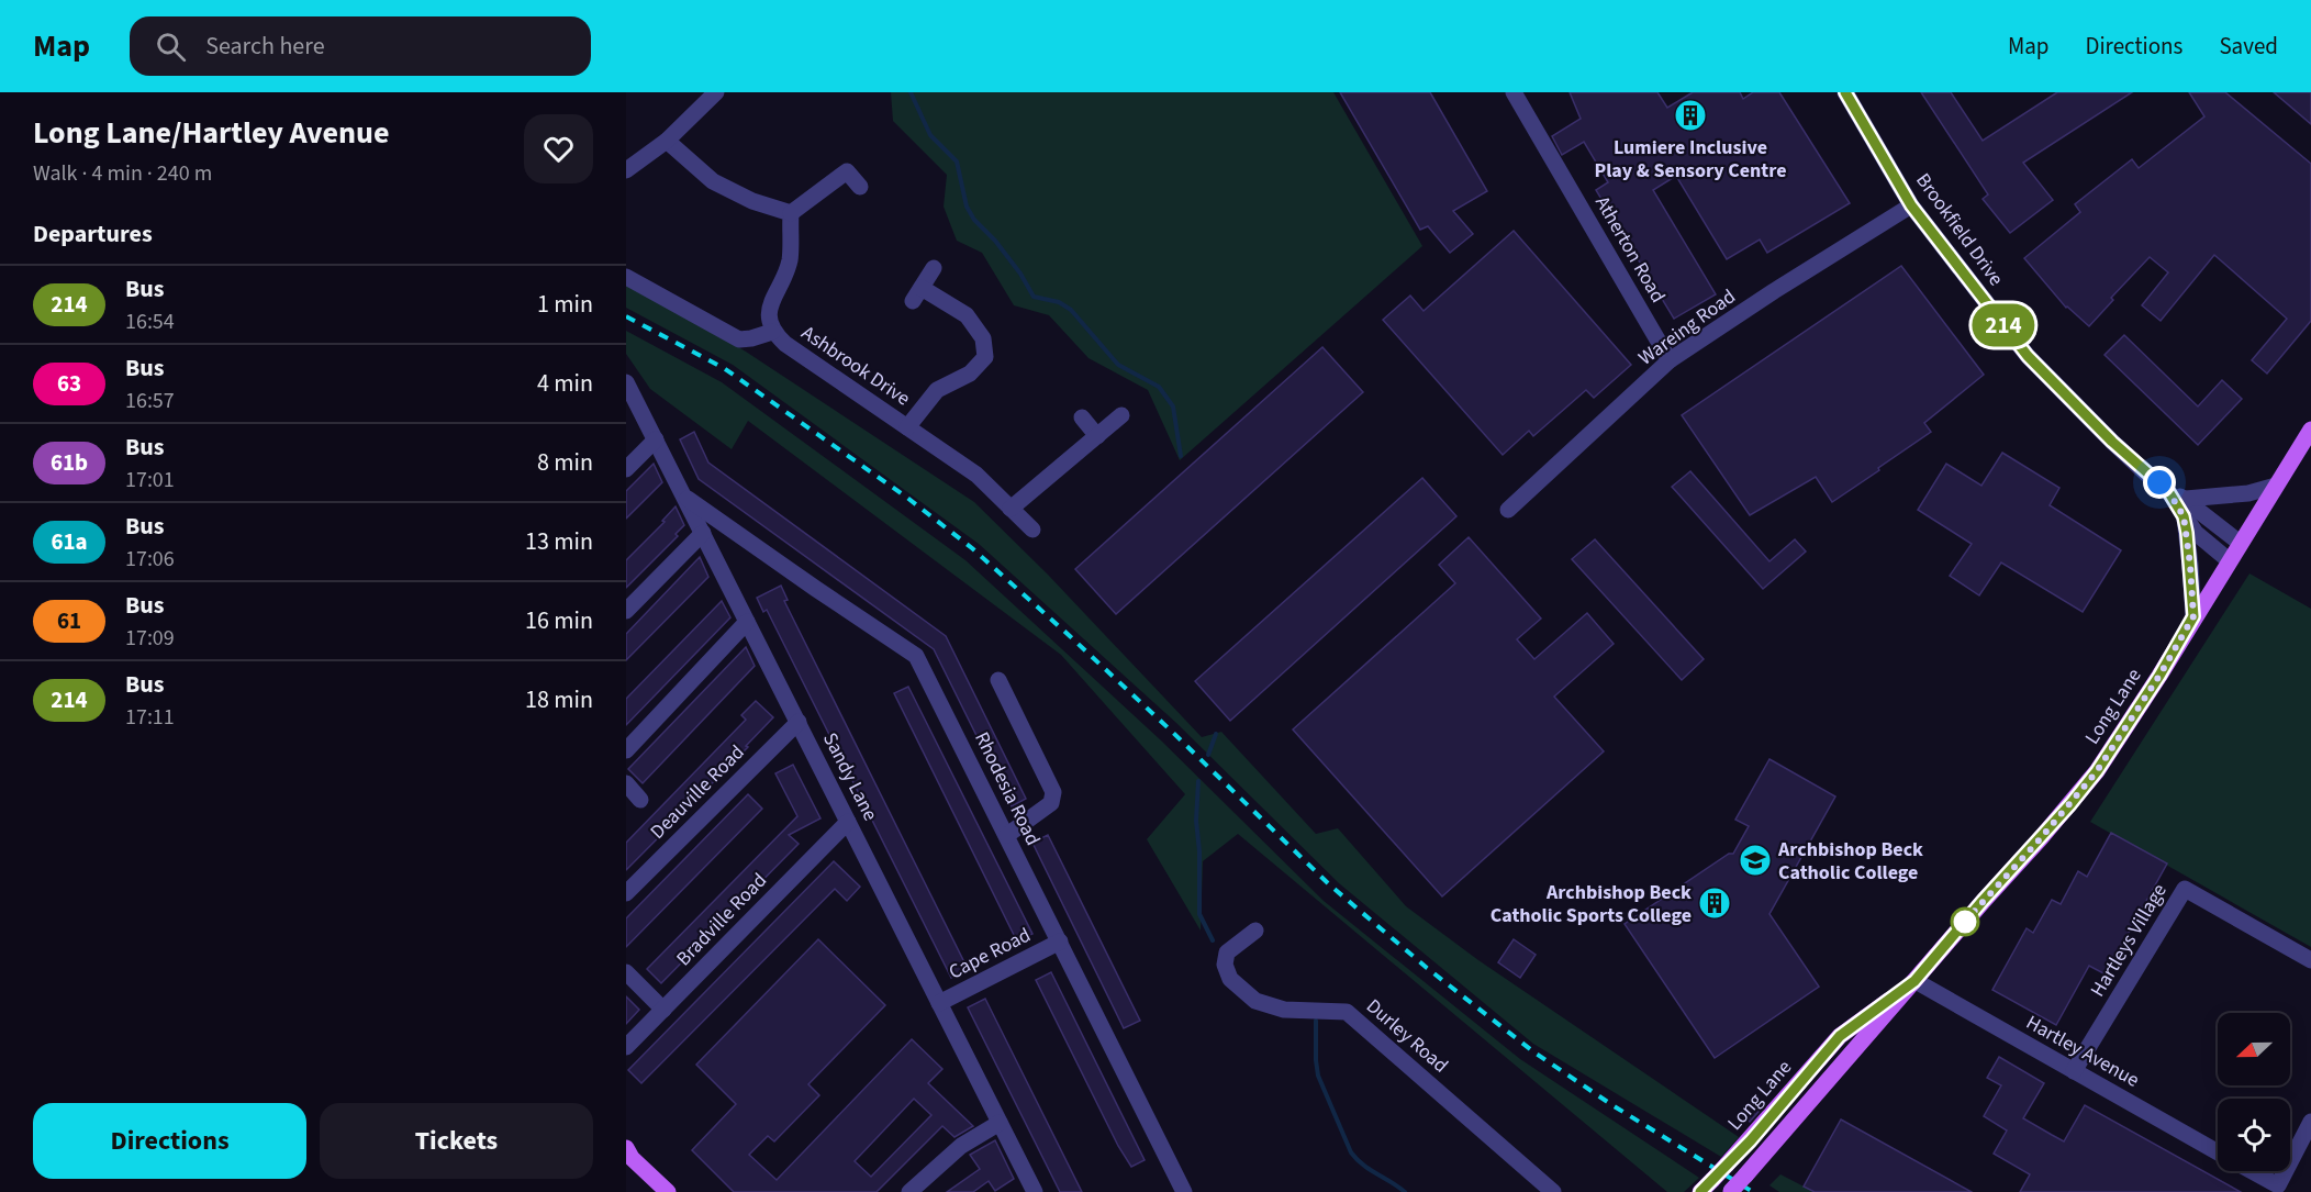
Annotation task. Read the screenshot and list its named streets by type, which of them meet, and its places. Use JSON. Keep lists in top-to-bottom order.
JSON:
{
  "streets": {
    "main road": ["Long Lane"],
    "street": [
      "Brookfield Drive",
      "Atherton Road",
      "Wareing Road",
      "Ashbrook Drive",
      "Sandy Lane",
      "Rhodesia Road",
      "Deauville Road",
      "Bradville Road",
      "Hartleys Village",
      "Cape Road",
      "Durley Road",
      "Hartley Avenue"
    ]
  },
  "crossings": [
    ["Brookfield Drive", "Wareing Road"],
    ["Brookfield Drive", "Long Lane"],
    ["Atherton Road", "Wareing Road"],
    ["Long Lane", "Hartley Avenue"],
    ["Sandy Lane", "Rhodesia Road"],
    ["Sandy Lane", "Deauville Road"],
    ["Sandy Lane", "Bradville Road"],
    ["Sandy Lane", "Cape Road"],
    ["Rhodesia Road", "Cape Road"],
    ["Hartleys Village", "Hartley Avenue"]
  ],
  "places": {
    "building": ["Lumiere Inclusive Play & Sensory Centre", "Archbishop Beck Catholic Sports College"],
    "school or university": ["Archbishop Beck Catholic College"]
  },
  "lines": ["bus line 214"],
  "north": "left",
  "page": {
    "header": "Map",
    "search": "Search here",
    "nav": ["Map", "Directions", "Saved"],
    "heading": [
      ["Long Lane/Hartley Avenue", "Walk · 4 min · 240 m"],
      "Departures"
    ],
    "on_map": "214",
    "list": [
      {
        "mark": "214",
        "name": "Bus",
        "note": "16:54",
        "value": "1 min"
      },
      {
        "mark": "63",
        "name": "Bus",
        "note": "16:57",
        "value": "4 min"
      },
      {
        "mark": "61b",
        "name": "Bus",
        "note": "17:01",
        "value": "8 min"
      },
      {
        "mark": "61a",
        "name": "Bus",
        "note": "17:06",
        "value": "13 min"
      },
      {
        "mark": "61",
        "name": "Bus",
        "note": "17:09",
        "value": "16 min"
      },
      {
        "mark": "214",
        "name": "Bus",
        "note": "17:11",
        "value": "18 min"
      }
    ],
    "buttons": ["Directions", "Tickets"]
  }
}
